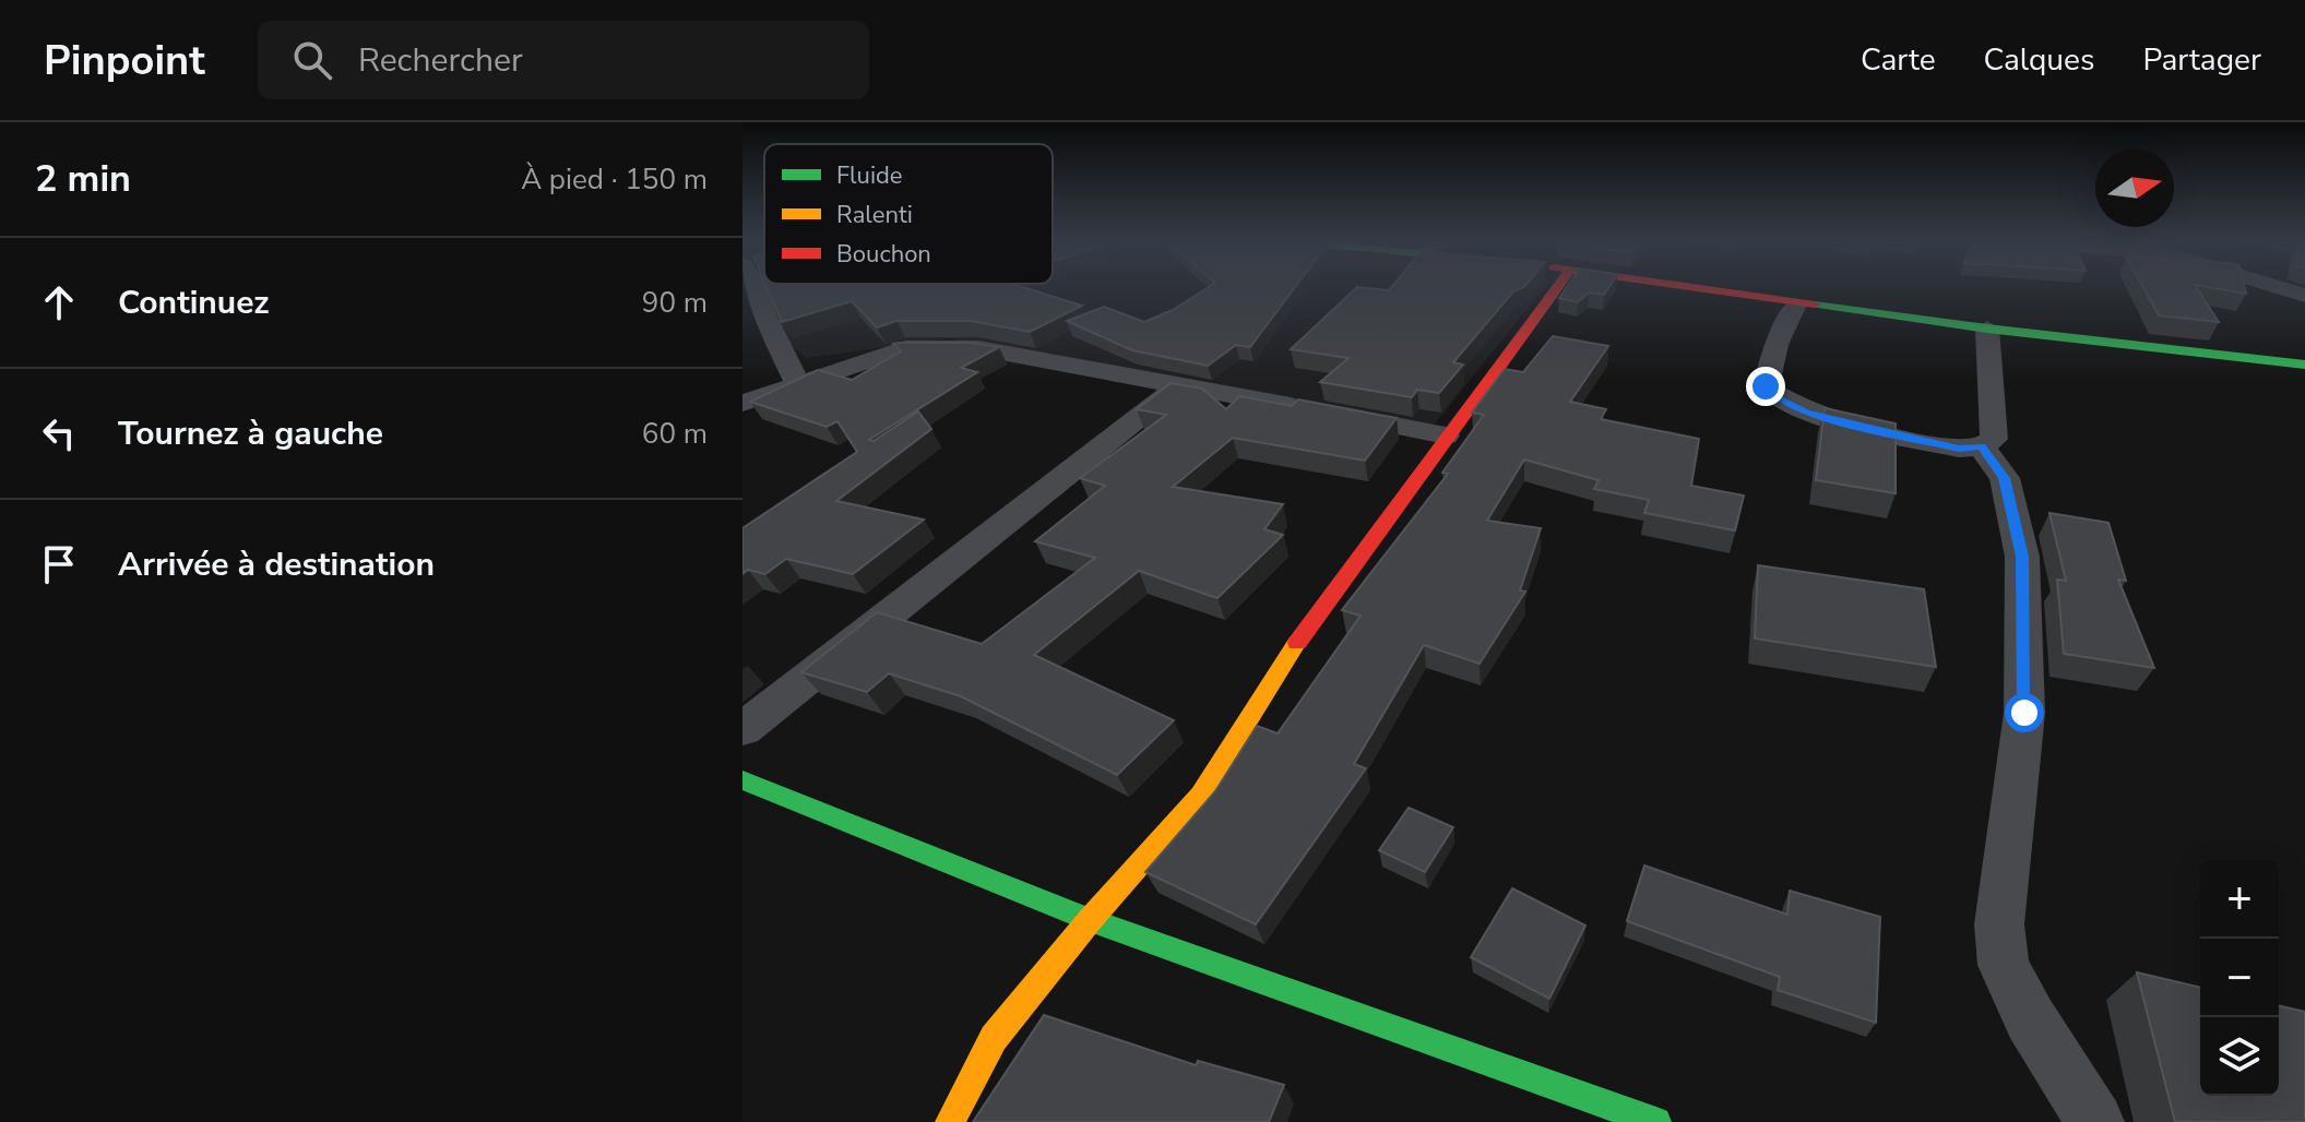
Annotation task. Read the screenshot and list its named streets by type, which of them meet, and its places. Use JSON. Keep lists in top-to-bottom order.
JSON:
{
  "legend": ["Fluide", "Ralenti", "Bouchon"],
  "north": "right",
  "page": {
    "header": "Pinpoint",
    "search": "Rechercher",
    "nav": ["Carte", "Calques", "Partager"],
    "heading": ["2 min", "À pied · 150 m"],
    "list": [
      ["Continuez", "90 m"],
      ["Tournez à gauche", "60 m"],
      "Arrivée à destination"
    ],
    "map_buttons": ["+", "−"]
  }
}
